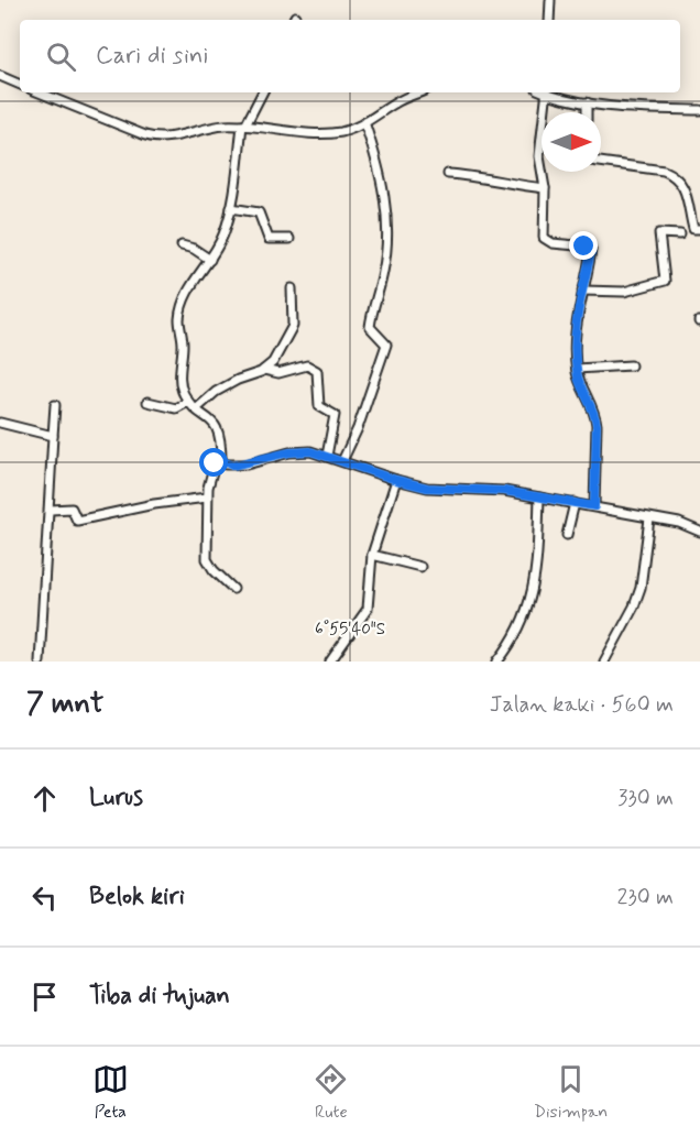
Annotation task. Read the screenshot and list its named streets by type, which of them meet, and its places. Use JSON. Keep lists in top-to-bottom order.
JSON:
{
  "north": "right",
  "page": {
    "search": "Cari di sini",
    "heading": ["7 mnt", "Jalan kaki · 560 m"],
    "list": [
      ["Lurus", "330 m"],
      ["Belok kiri", "230 m"],
      "Tiba di tujuan"
    ],
    "nav": ["Peta", "Rute", "Disimpan"]
  },
  "coordinates": ["6°55'40\"S"]
}
